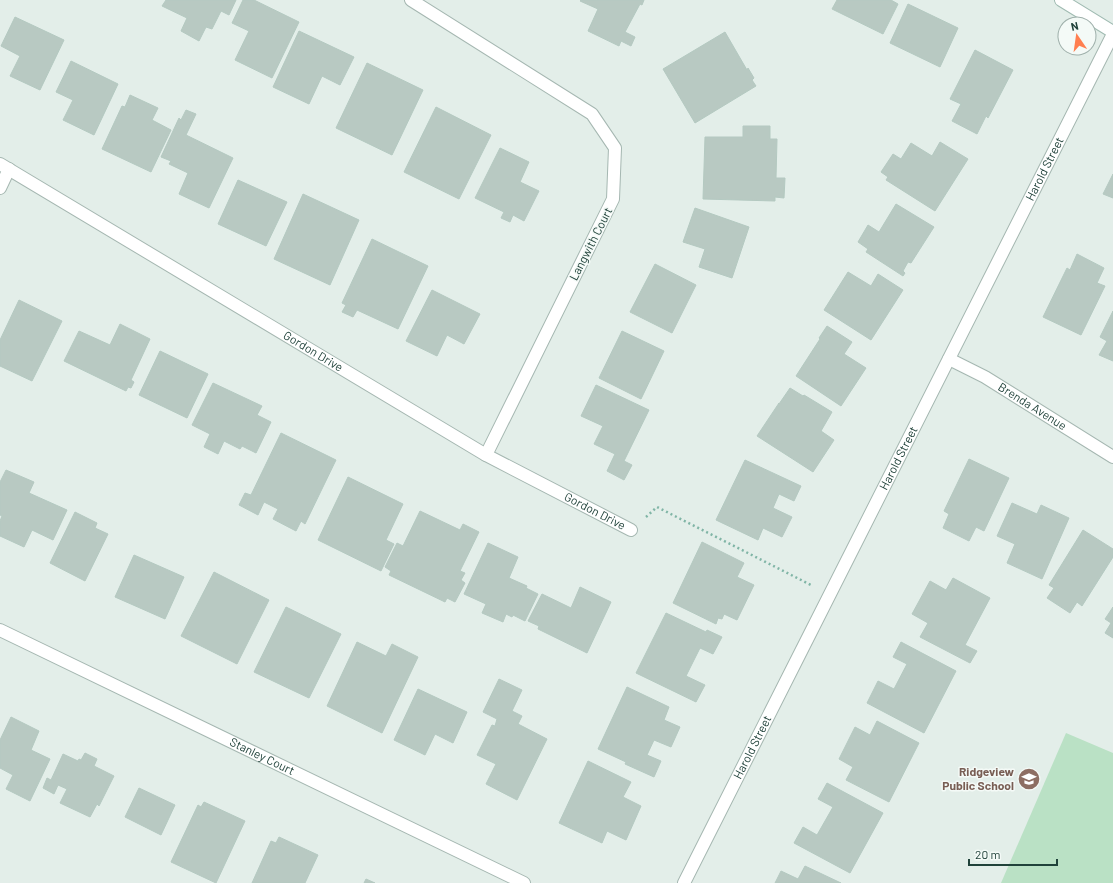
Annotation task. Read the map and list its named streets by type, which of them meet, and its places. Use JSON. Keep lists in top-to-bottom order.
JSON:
{
  "streets": {
    "street": [
      "Harold Street",
      "Langwith Court",
      "Gordon Drive",
      "Brenda Avenue",
      "Stanley Court"
    ]
  },
  "crossings": [
    ["Harold Street", "Brenda Avenue"],
    ["Langwith Court", "Gordon Drive"]
  ],
  "places": {
    "school or university": ["Ridgeview Public School"]
  },
  "scale_bar": "20 m",
  "north": "top"
}
